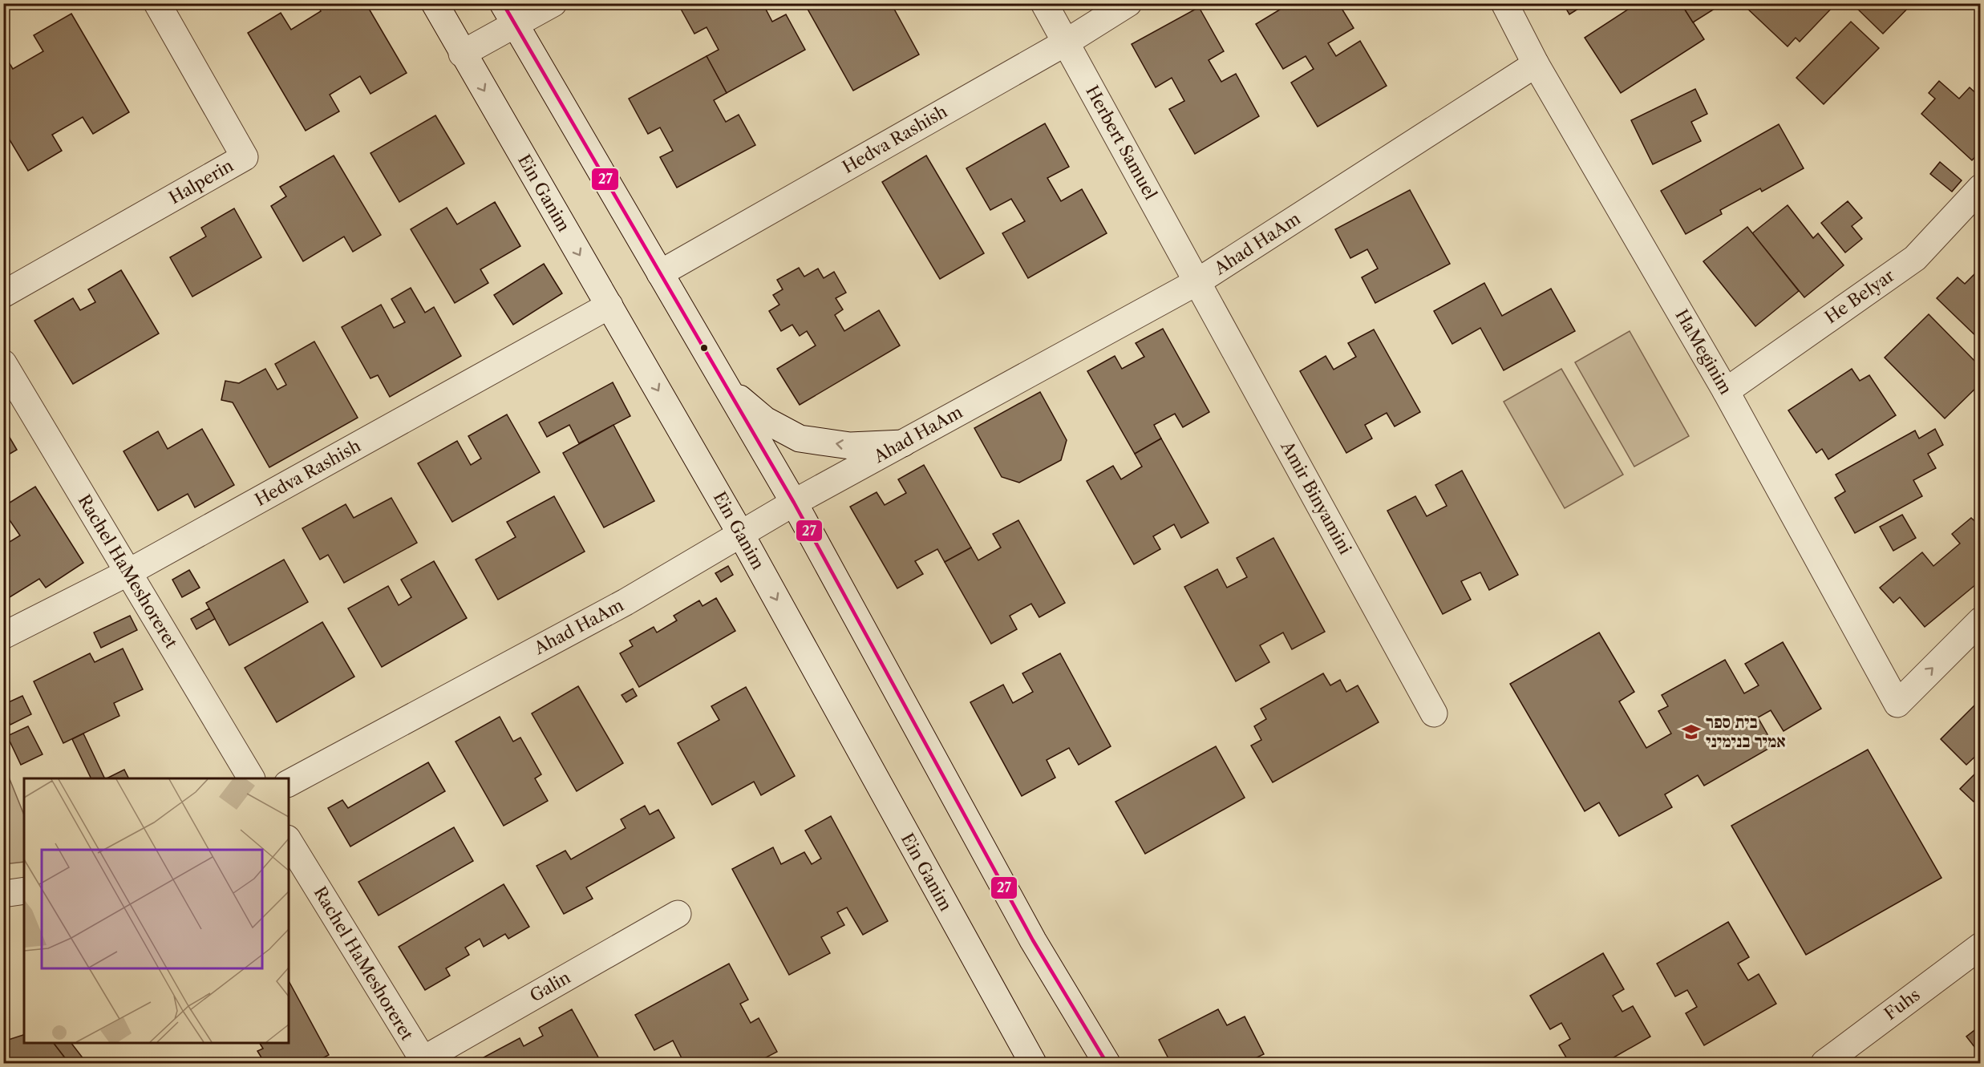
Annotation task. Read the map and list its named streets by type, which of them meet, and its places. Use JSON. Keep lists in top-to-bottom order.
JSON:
{
  "streets": {
    "street": [
      "Hedva Rashish",
      "Herbert Samuel",
      "Halperin",
      "Ein Ganim",
      "Ahad HaAm",
      "He BeIyar",
      "HaMeginim",
      "Amir Binyamini",
      "Rachel HaMeshoreret",
      "Galin",
      "Fuhs"
    ]
  },
  "crossings": [
    ["Hedva Rashish", "Herbert Samuel"],
    ["Hedva Rashish", "Ein Ganim"],
    ["Hedva Rashish", "Rachel HaMeshoreret"],
    ["Herbert Samuel", "Ahad HaAm"],
    ["Herbert Samuel", "Amir Binyamini"],
    ["Ein Ganim", "Ahad HaAm"],
    ["Ahad HaAm", "HaMeginim"],
    ["Ahad HaAm", "Amir Binyamini"],
    ["He BeIyar", "HaMeginim"],
    ["Rachel HaMeshoreret", "Galin"]
  ],
  "places": {
    "school or university": ["בית ספר אמיר בנימיני"]
  },
  "lines": ["transit line 27"]
}
